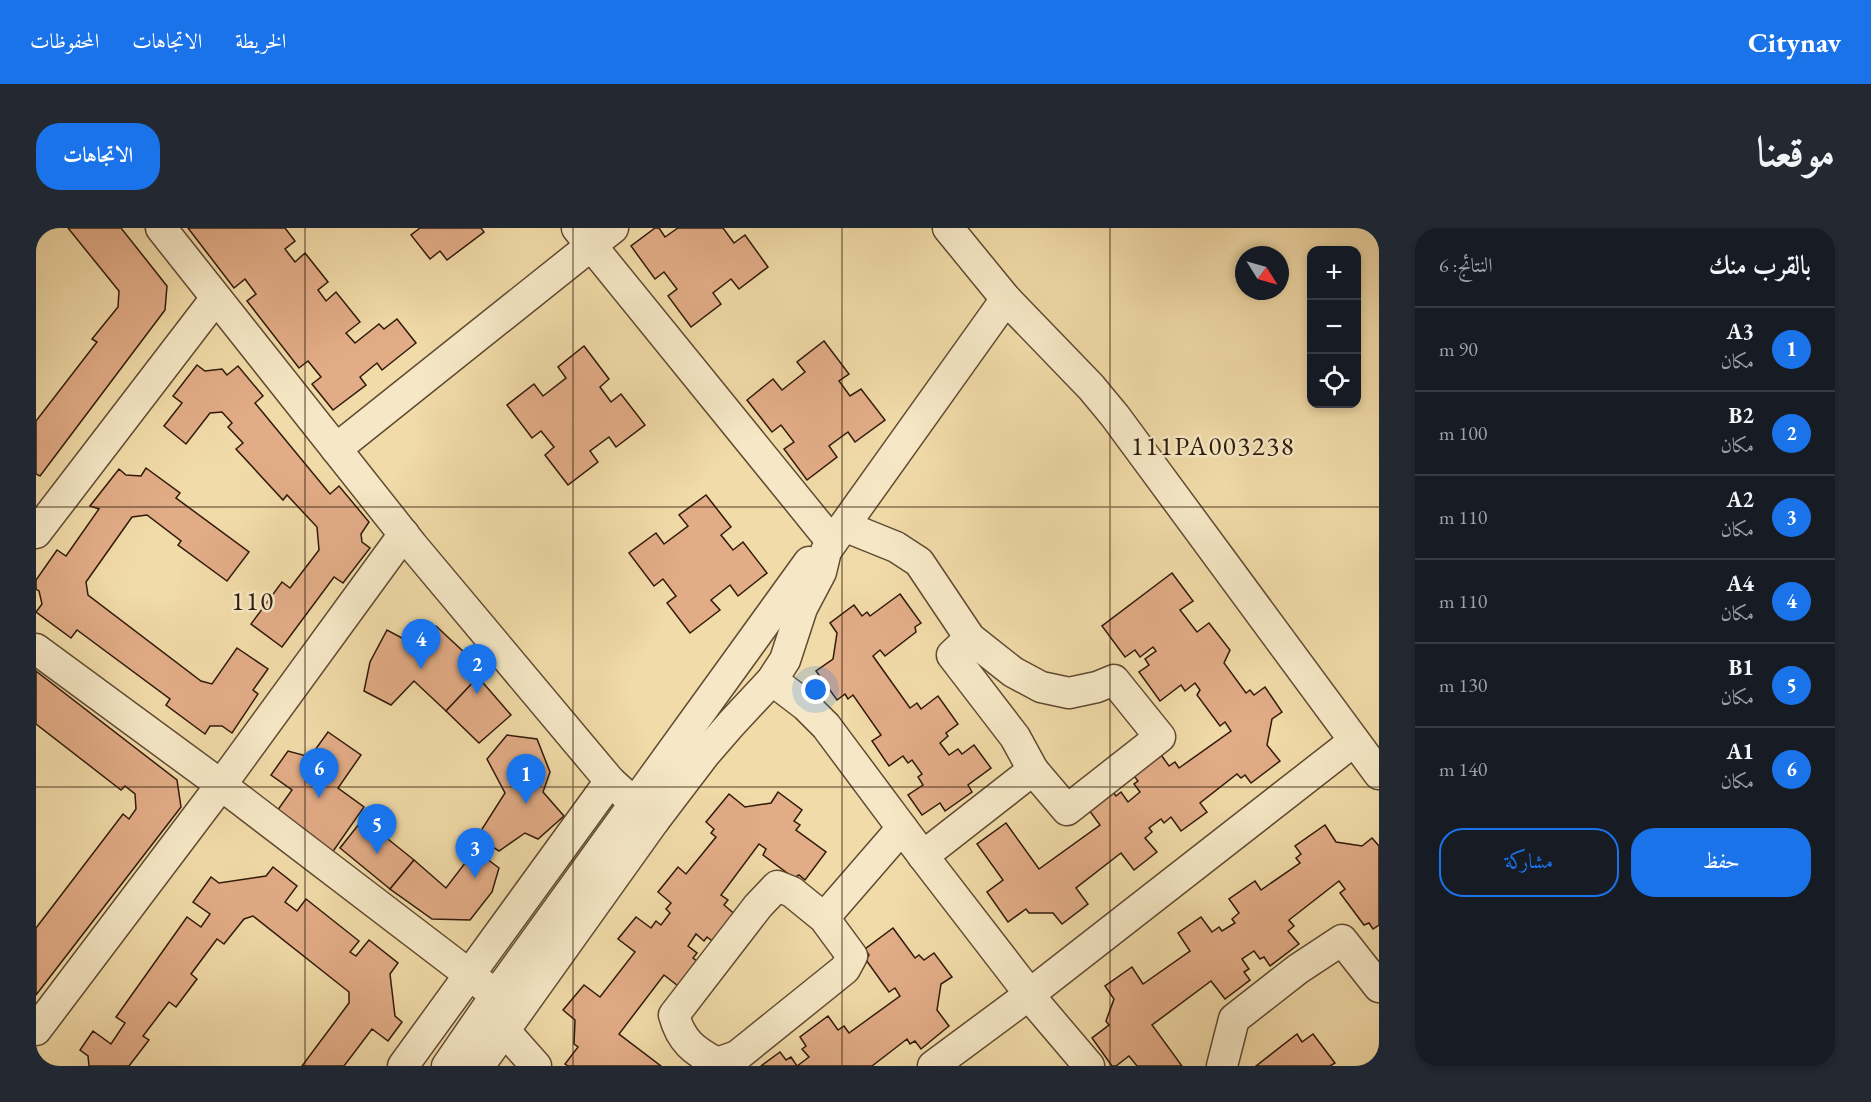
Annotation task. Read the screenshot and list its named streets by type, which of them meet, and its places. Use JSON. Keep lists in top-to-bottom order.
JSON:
{
  "districts": ["111PA003238", "110"],
  "north": "bottom right",
  "page": {
    "header": "Citynav",
    "nav": ["الخريطة", "الاتجاهات", "المحفوظات"],
    "title": "موقعنا",
    "buttons": [
      "الاتجاهات",
      ["حفظ", "مشاركة"]
    ],
    "heading": ["بالقرب منك", "النتائج: 6"],
    "map_buttons": ["+", "−"],
    "list": [
      {
        "mark": "1",
        "name": "A3",
        "note": "مكان",
        "value": "90 m"
      },
      {
        "mark": "2",
        "name": "B2",
        "note": "مكان",
        "value": "100 m"
      },
      {
        "mark": "3",
        "name": "A2",
        "note": "مكان",
        "value": "110 m"
      },
      {
        "mark": "4",
        "name": "A4",
        "note": "مكان",
        "value": "110 m"
      },
      {
        "mark": "5",
        "name": "B1",
        "note": "مكان",
        "value": "130 m"
      },
      {
        "mark": "6",
        "name": "A1",
        "note": "مكان",
        "value": "140 m"
      }
    ],
    "pins": [
      "4",
      "2",
      "6",
      "1",
      "5",
      "3"
    ]
  }
}
